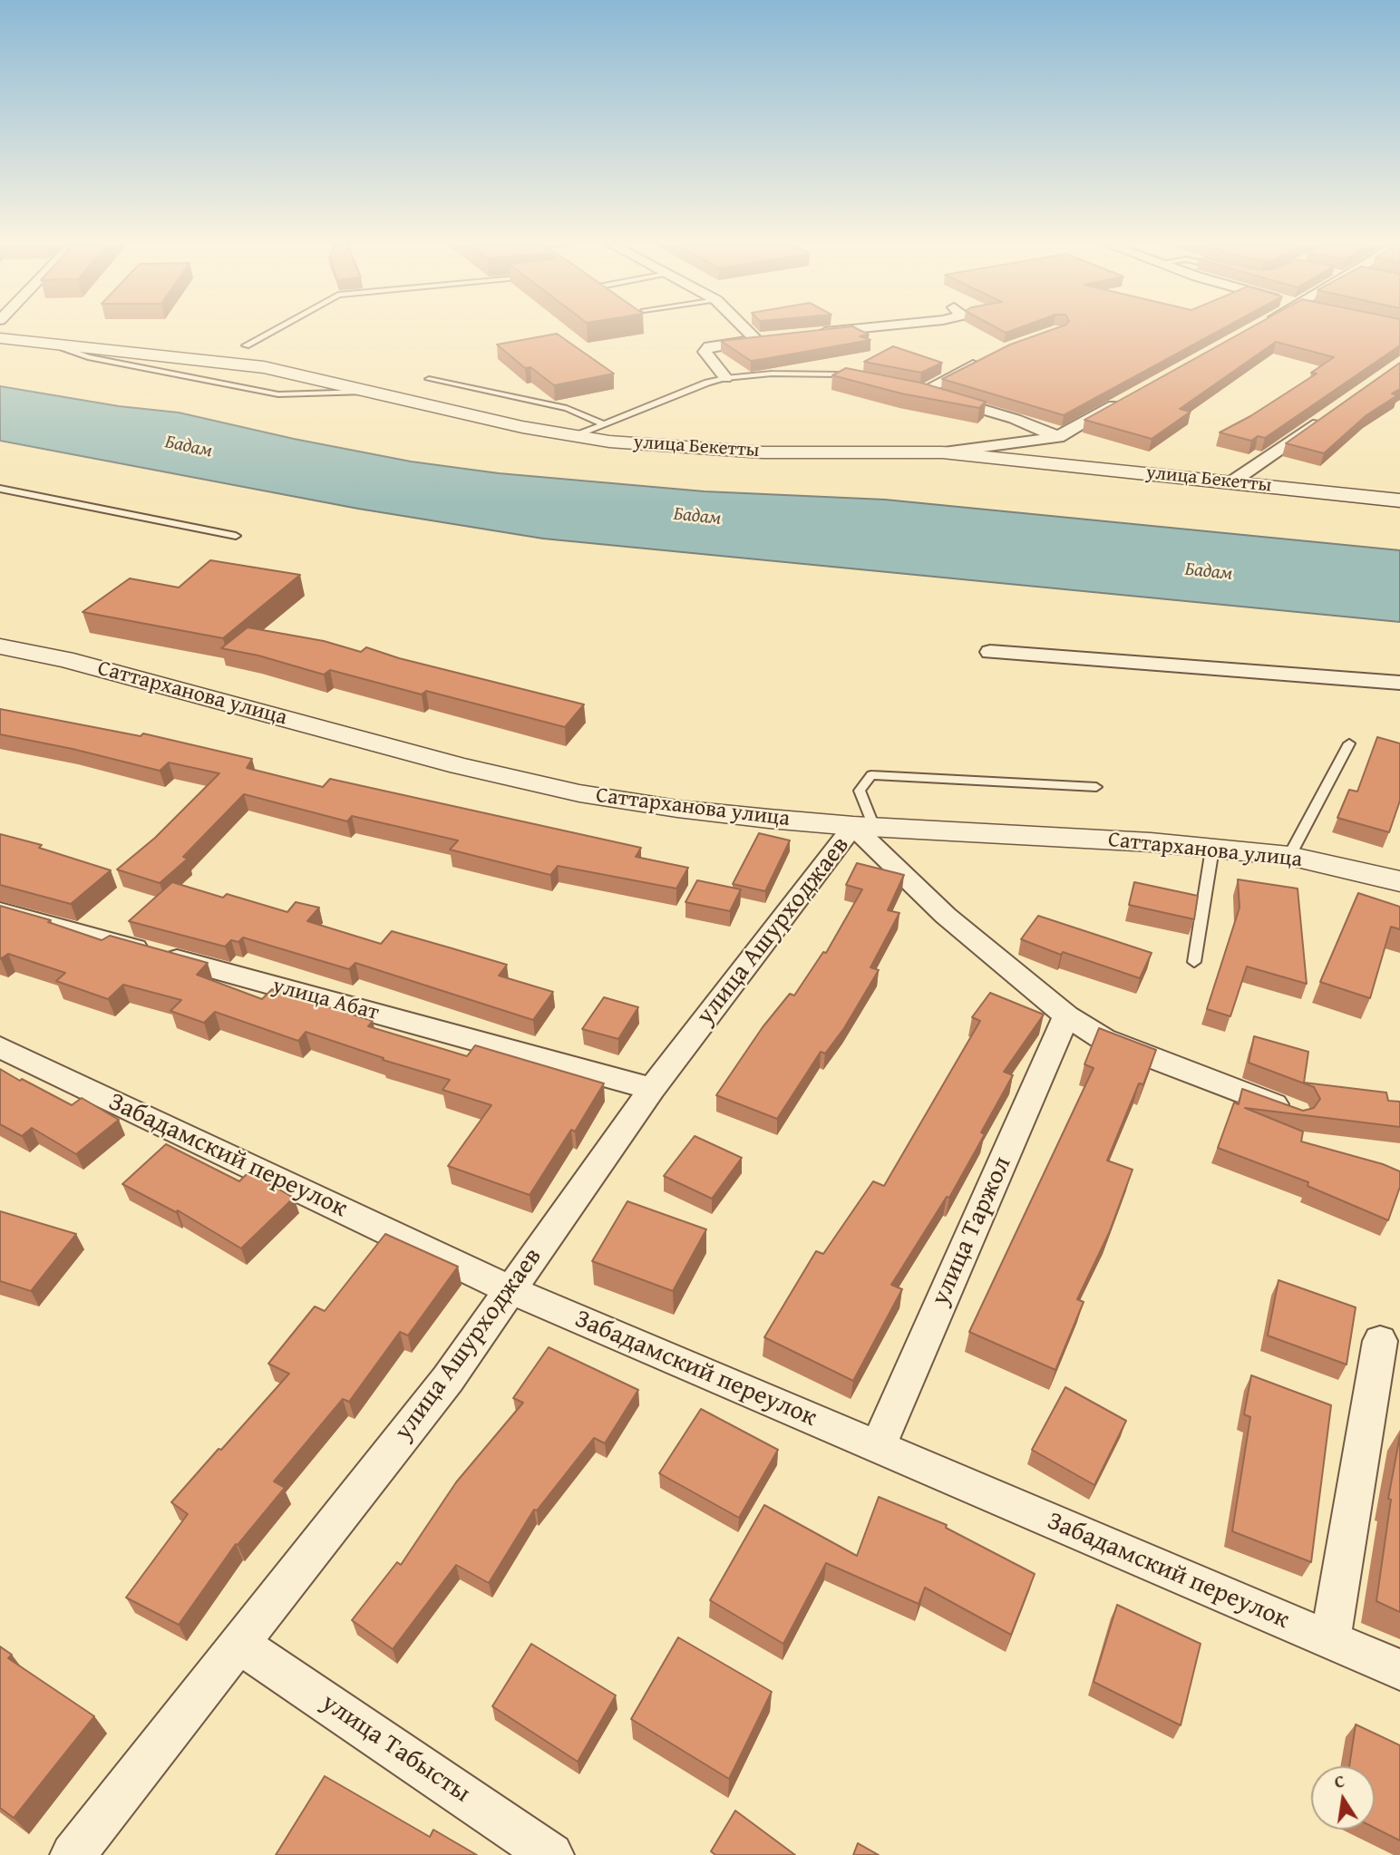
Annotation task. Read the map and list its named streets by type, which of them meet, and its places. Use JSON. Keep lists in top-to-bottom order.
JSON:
{
  "streets": {
    "street": [
      "улица Бекетты",
      "Саттарханова улица",
      "улица Ашурходжаев",
      "улица Абат",
      "Забадамский переулок",
      "улица Таржол",
      "улица Табысты"
    ]
  },
  "crossings": [
    ["Саттарханова улица", "улица Ашурходжаев"],
    ["улица Ашурходжаев", "улица Абат"],
    ["улица Ашурходжаев", "Забадамский переулок"],
    ["улица Ашурходжаев", "улица Табысты"],
    ["Забадамский переулок", "улица Таржол"]
  ],
  "water": ["Бадам"],
  "north": "top"
}
